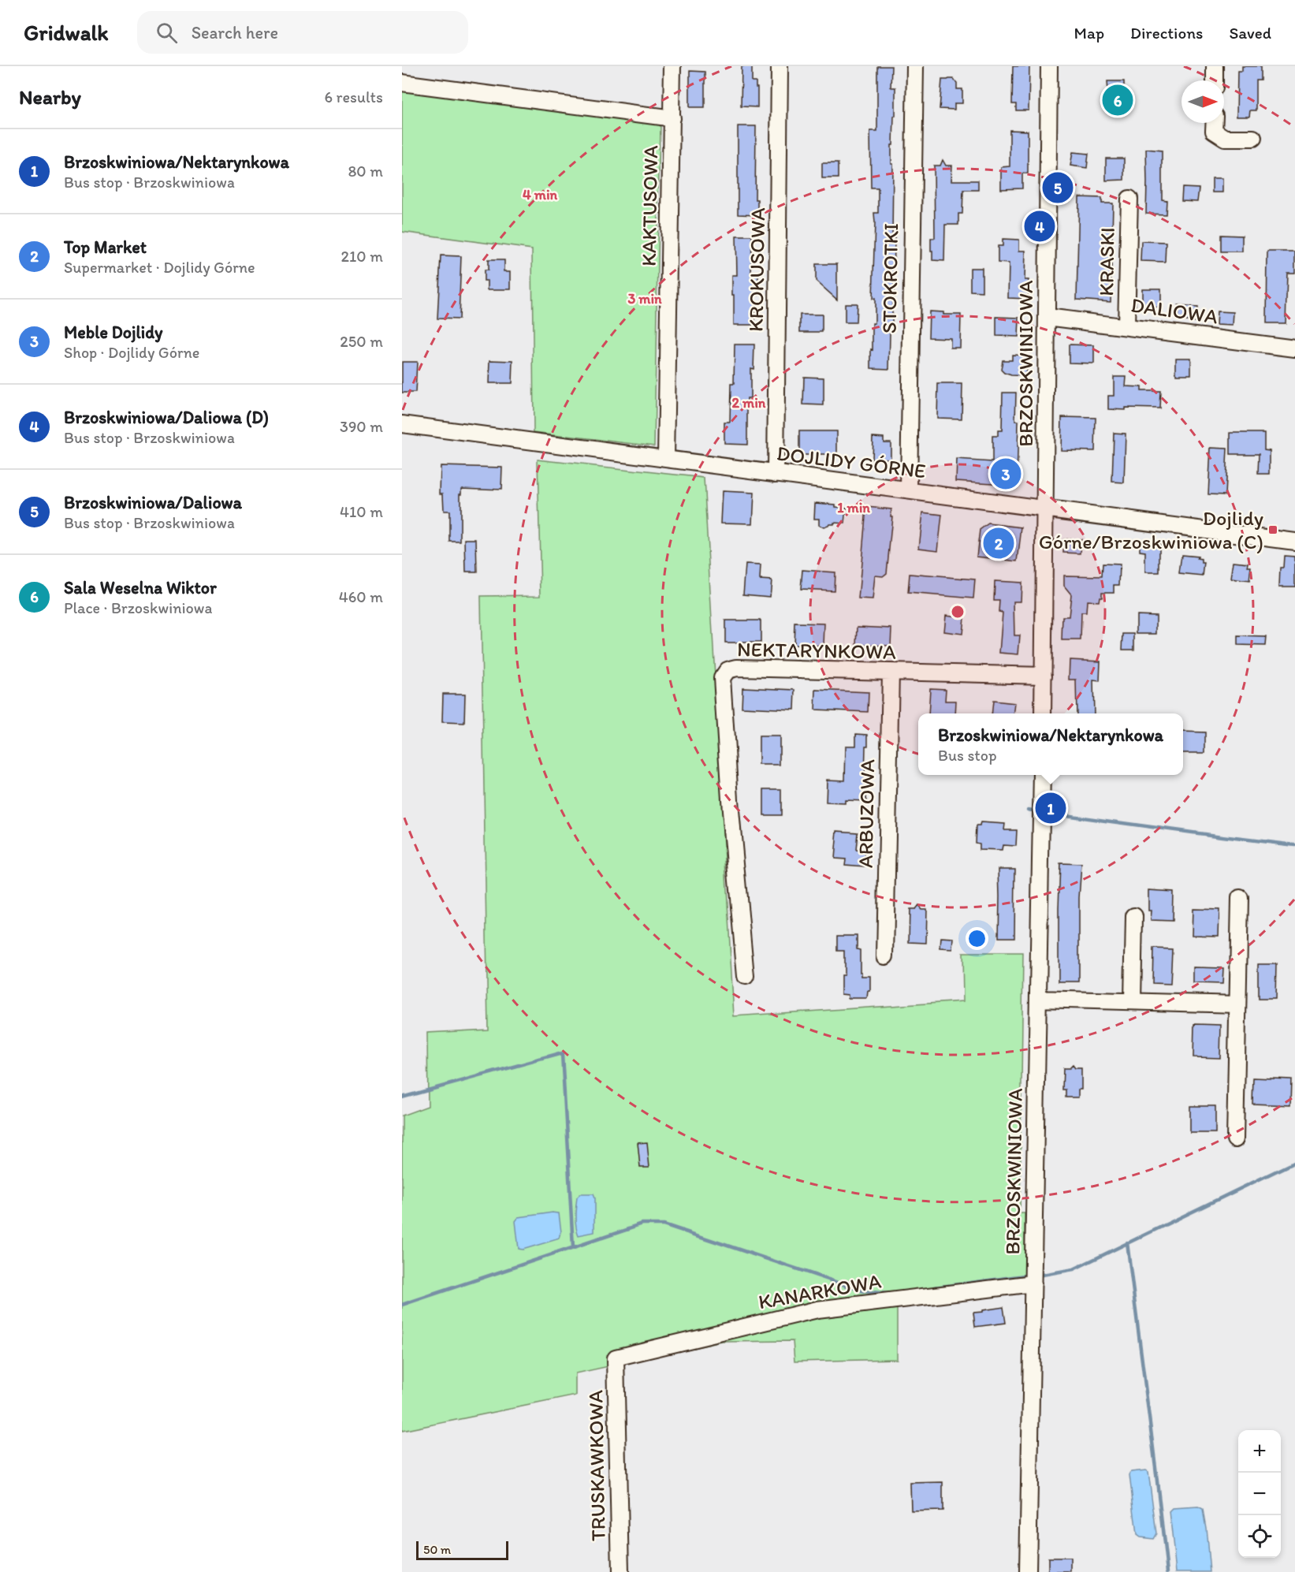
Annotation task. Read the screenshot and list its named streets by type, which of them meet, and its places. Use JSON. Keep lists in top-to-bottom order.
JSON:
{
  "streets": {
    "street": [
      "KAKTUSOWA",
      "KRASKI",
      "KROKUSOWA",
      "STOKROTKI",
      "DALIOWA",
      "BRZOSKWINIOWA",
      "DOJLIDY GÓRNE",
      "NEKTARYNKOWA",
      "ARBUZOWA",
      "KANARKOWA",
      "TRUSKAWKOWA"
    ]
  },
  "crossings": [
    ["KAKTUSOWA", "DOJLIDY GÓRNE"],
    ["KRASKI", "DALIOWA"],
    ["KROKUSOWA", "DOJLIDY GÓRNE"],
    ["STOKROTKI", "DOJLIDY GÓRNE"],
    ["DALIOWA", "BRZOSKWINIOWA"],
    ["BRZOSKWINIOWA", "DOJLIDY GÓRNE"],
    ["BRZOSKWINIOWA", "NEKTARYNKOWA"],
    ["BRZOSKWINIOWA", "KANARKOWA"],
    ["NEKTARYNKOWA", "ARBUZOWA"],
    ["KANARKOWA", "TRUSKAWKOWA"]
  ],
  "places": {
    "transit": ["Dojlidy Górne/Brzoskwiniowa (C)"]
  },
  "scale_bar": "50 m",
  "north": "right",
  "page": {
    "header": "Gridwalk",
    "search": "Search here",
    "nav": ["Map", "Directions", "Saved"],
    "heading": ["Nearby", "6 results"],
    "pins": [
      "6",
      "5",
      "4",
      "3",
      "2",
      "1"
    ],
    "list": [
      {
        "mark": "1",
        "name": "Brzoskwiniowa/Nektarynkowa",
        "note": "Bus stop · Brzoskwiniowa",
        "value": "80 m"
      },
      {
        "mark": "2",
        "name": "Top Market",
        "note": "Supermarket · Dojlidy Górne",
        "value": "210 m"
      },
      {
        "mark": "3",
        "name": "Meble Dojlidy",
        "note": "Shop · Dojlidy Górne",
        "value": "250 m"
      },
      {
        "mark": "4",
        "name": "Brzoskwiniowa/Daliowa (D)",
        "note": "Bus stop · Brzoskwiniowa",
        "value": "390 m"
      },
      {
        "mark": "5",
        "name": "Brzoskwiniowa/Daliowa",
        "note": "Bus stop · Brzoskwiniowa",
        "value": "410 m"
      },
      {
        "mark": "6",
        "name": "Sala Weselna Wiktor",
        "note": "Place · Brzoskwiniowa",
        "value": "460 m"
      }
    ],
    "popup": ["Brzoskwiniowa/Nektarynkowa", "Bus stop"],
    "map_buttons": ["+", "−"],
    "scale": "50 m"
  },
  "rings": [
    "4 min",
    "3 min",
    "2 min",
    "1 min"
  ]
}
